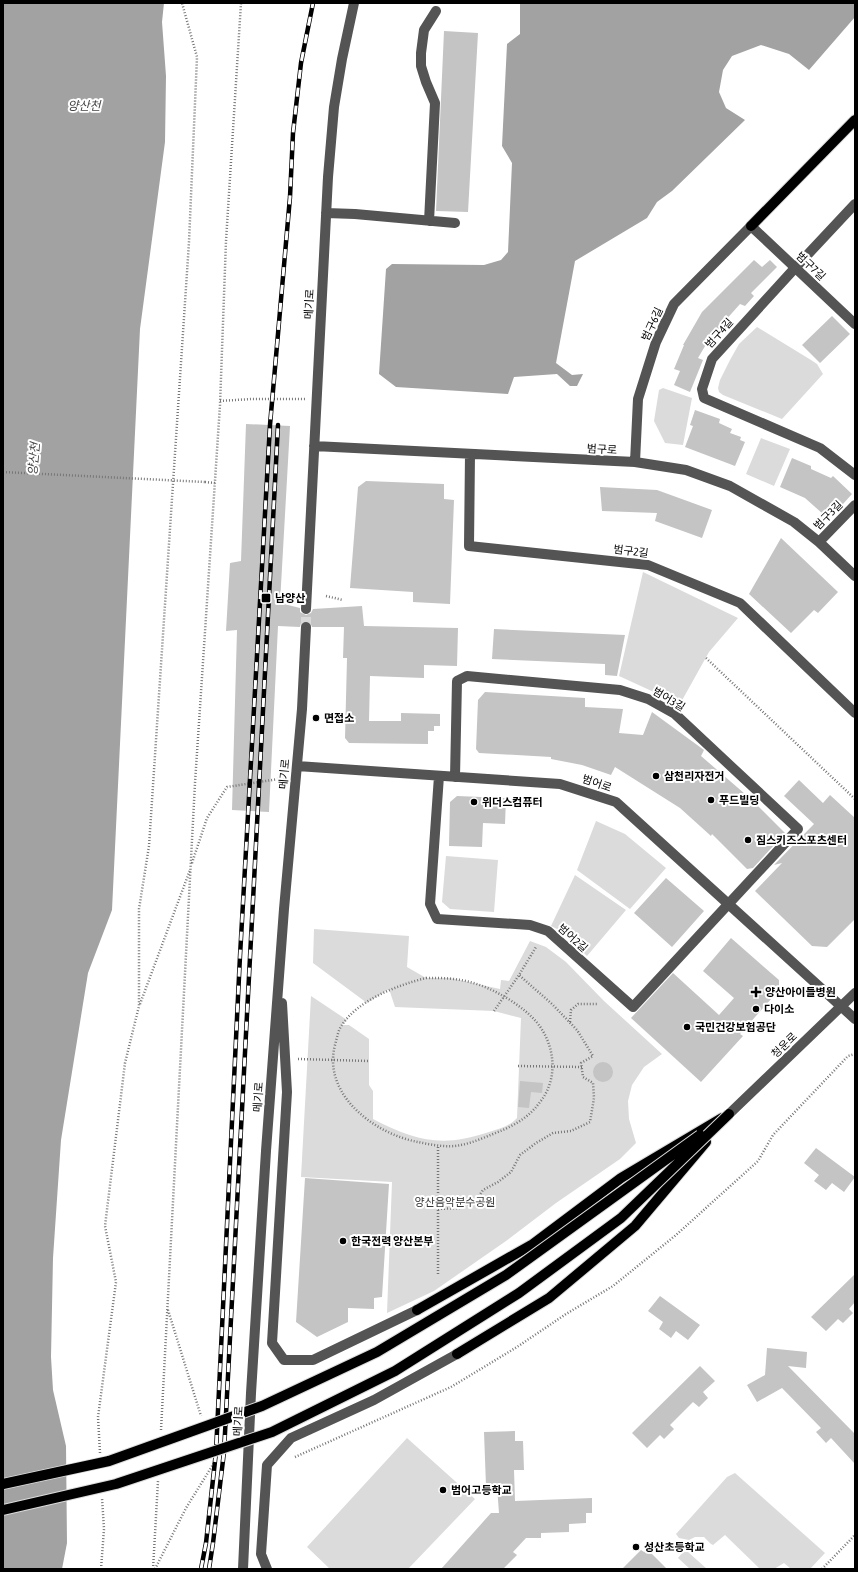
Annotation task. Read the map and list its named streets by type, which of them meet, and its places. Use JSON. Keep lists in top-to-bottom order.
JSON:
{
  "streets": {
    "street": [
      "범구7길",
      "메기로",
      "범구6길",
      "범구4길",
      "범구로",
      "범구3길",
      "범구2길",
      "범어3길",
      "범어로",
      "범어2길",
      "청운로"
    ]
  },
  "crossings": [
    ["범구7길", "범구6길"],
    ["범구7길", "범구4길"],
    ["메기로", "범구로"],
    ["메기로", "범어로"],
    ["범구6길", "범구로"],
    ["범구로", "범구3길"],
    ["범구로", "범구2길"],
    ["범어3길", "범어로"],
    ["범어3길", "범어2길"],
    ["범어로", "범어2길"],
    ["범어로", "청운로"]
  ],
  "water": ["양산천"],
  "parks": ["양산음악분수공원"],
  "places": {
    "transit": ["남양산"],
    "other": [
      "면접소",
      "삼천리자전거",
      "푸드빌딩",
      "위더스컴퓨터",
      "짐스키즈스포츠센터",
      "다이소",
      "국민건강보험공단",
      "한국전력 양산본부",
      "범어고등학교",
      "성산초등학교"
    ],
    "health": ["양산아이들병원"]
  }
}
